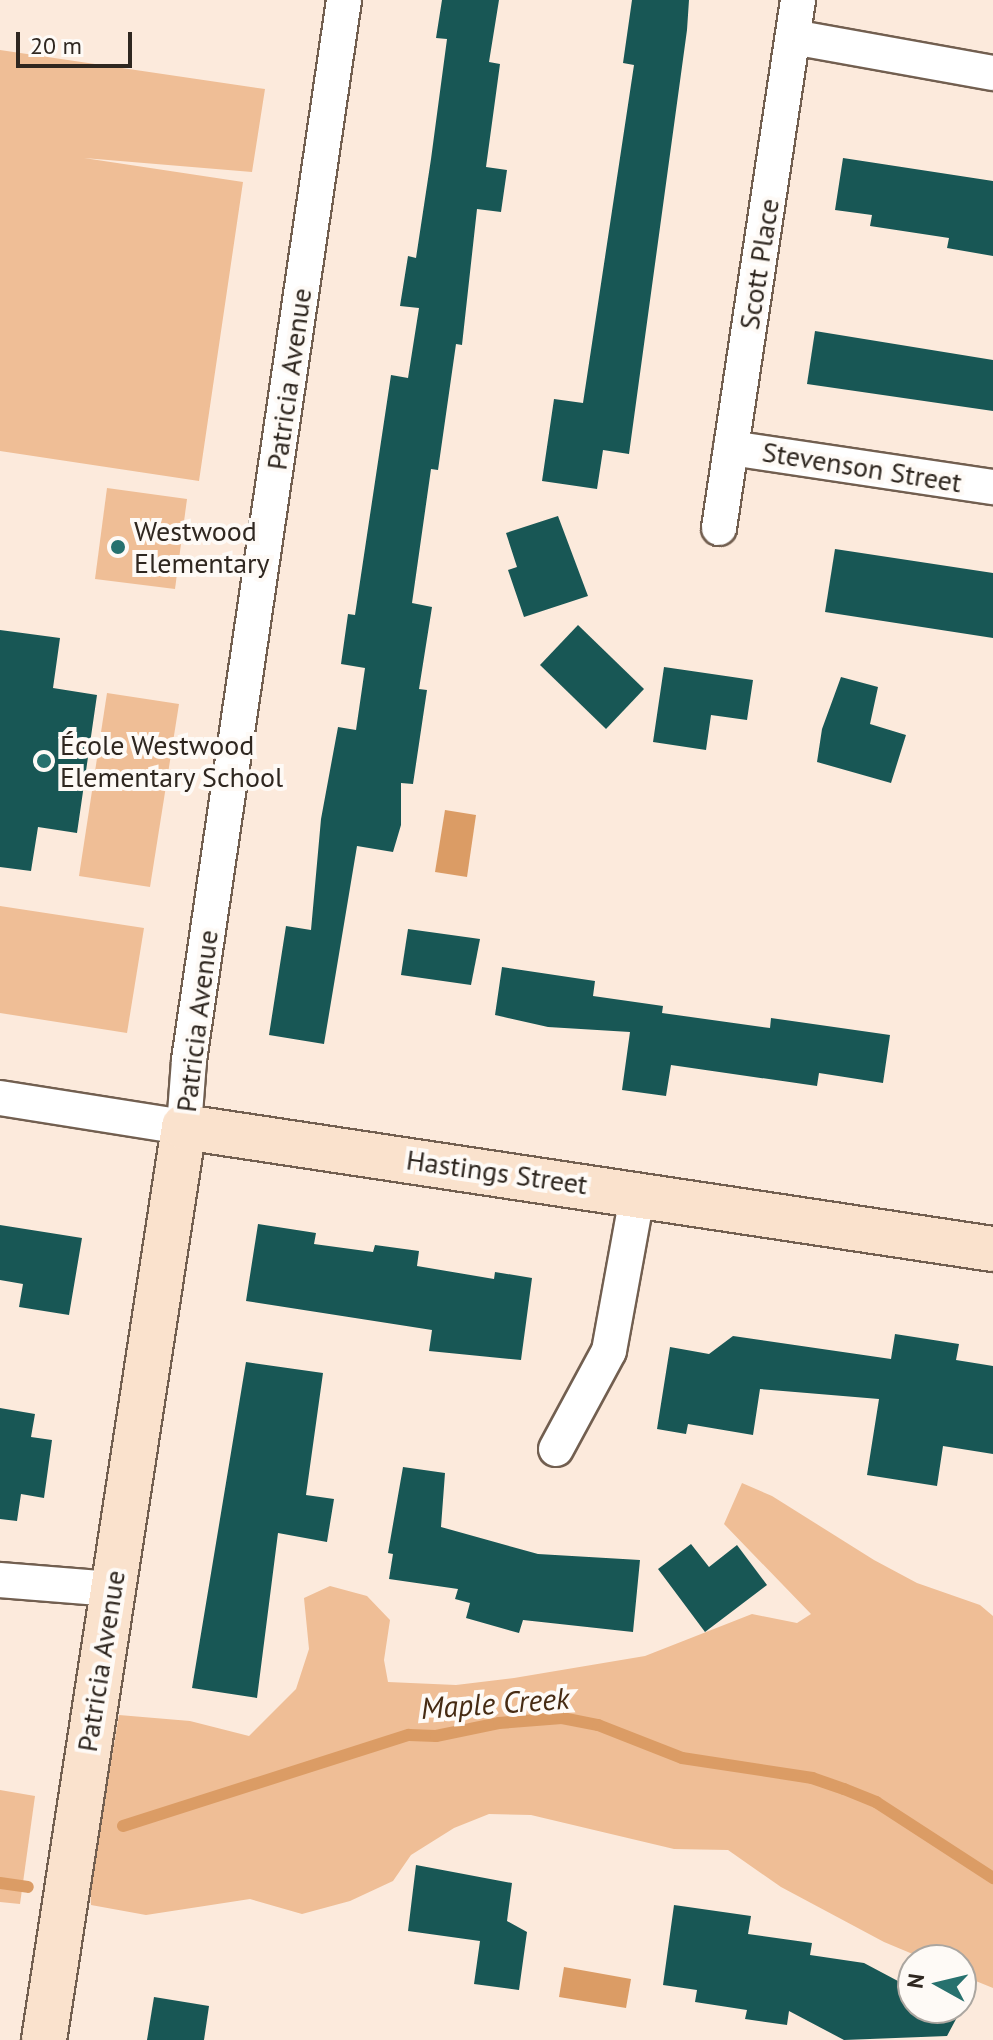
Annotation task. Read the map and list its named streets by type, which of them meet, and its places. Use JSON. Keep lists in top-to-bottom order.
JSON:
{
  "streets": {
    "street": [
      "Scott Place",
      "Patricia Avenue",
      "Stevenson Street",
      "Hastings Street"
    ]
  },
  "crossings": [
    ["Scott Place", "Stevenson Street"],
    ["Patricia Avenue", "Hastings Street"]
  ],
  "water": ["Maple Creek"],
  "places": ["Westwood Elementary", "École Westwood Elementary School"],
  "scale_bar": "20 m",
  "north": "left"
}
